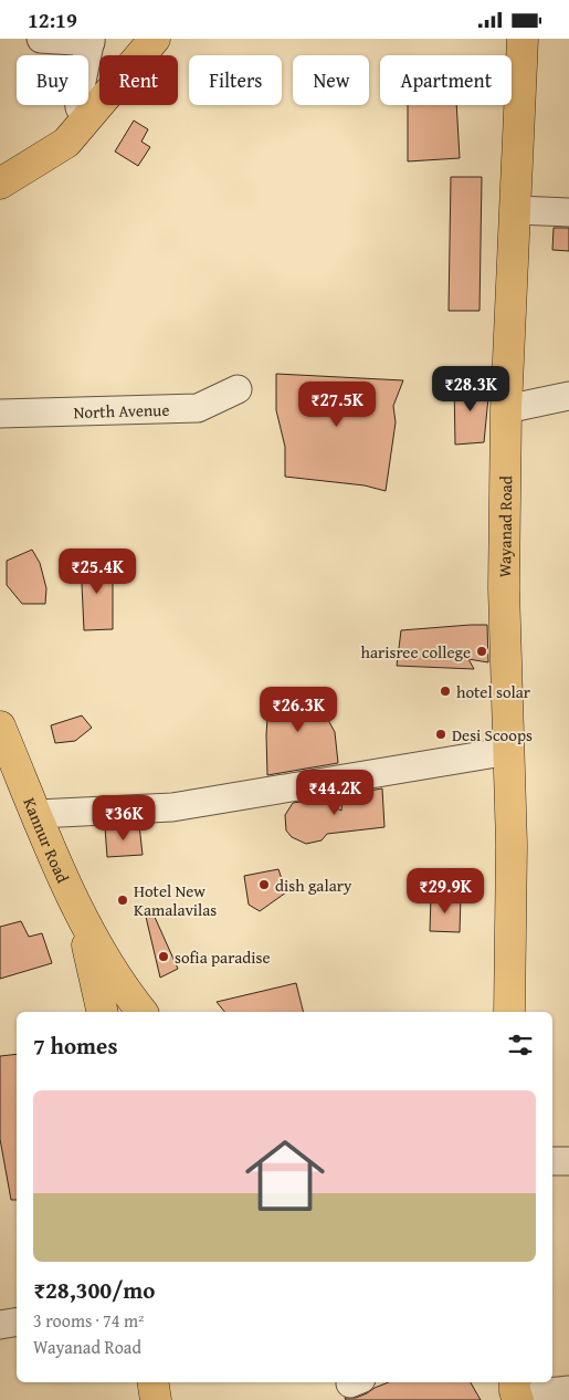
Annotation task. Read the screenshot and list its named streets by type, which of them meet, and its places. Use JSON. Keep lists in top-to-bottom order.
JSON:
{
  "streets": {
    "main road": ["Wayanad Road", "Kannur Road"],
    "street": ["North Avenue"]
  },
  "places": [
    "harisree college",
    "hotel solar",
    "Desi Scoops",
    "dish galary",
    "Hotel New Kamalavilas",
    "sofia paradise"
  ],
  "page": {
    "status": "12:19",
    "chip": [
      "Buy",
      "Rent",
      "Filters",
      "New",
      "Apartment"
    ],
    "price": [
      "₹28.3K",
      "₹27.5K",
      "₹25.4K",
      "₹26.3K",
      "₹44.2K",
      "₹36K",
      "₹29.9K"
    ],
    "heading": "7 homes",
    "list": [
      {
        "name": "₹28,300/mo",
        "note": "3 rooms · 74 m² · Wayanad Road"
      }
    ]
  }
}
